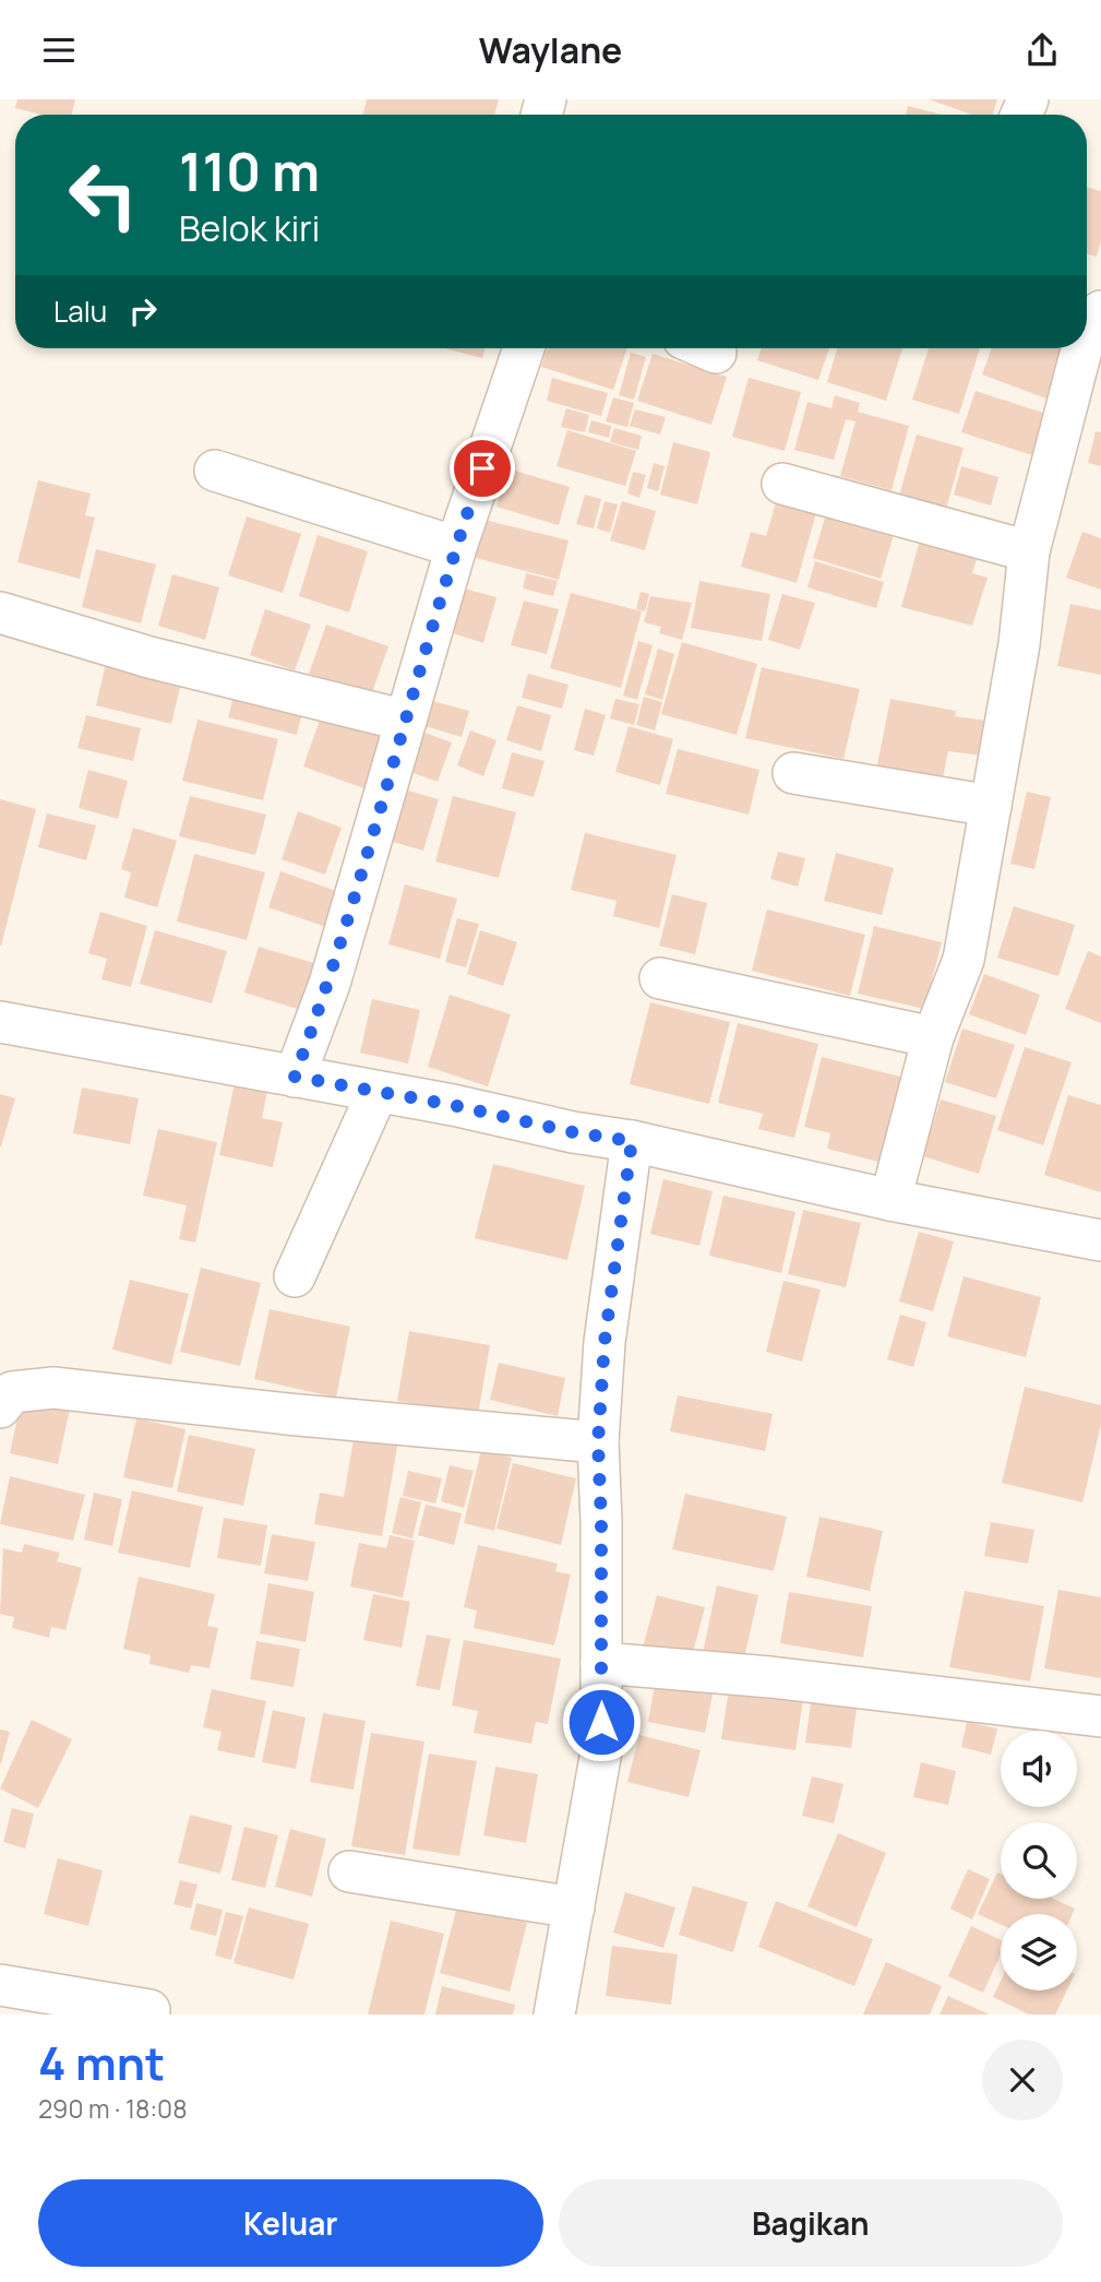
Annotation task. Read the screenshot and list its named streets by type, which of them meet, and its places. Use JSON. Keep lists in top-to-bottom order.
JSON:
{
  "page": {
    "header": "Waylane",
    "turn": ["110 m", "Belok kiri"],
    "then": "Lalu",
    "heading": ["4 mnt", "290 m · 18:08"],
    "buttons": ["Keluar", "Bagikan"]
  }
}
